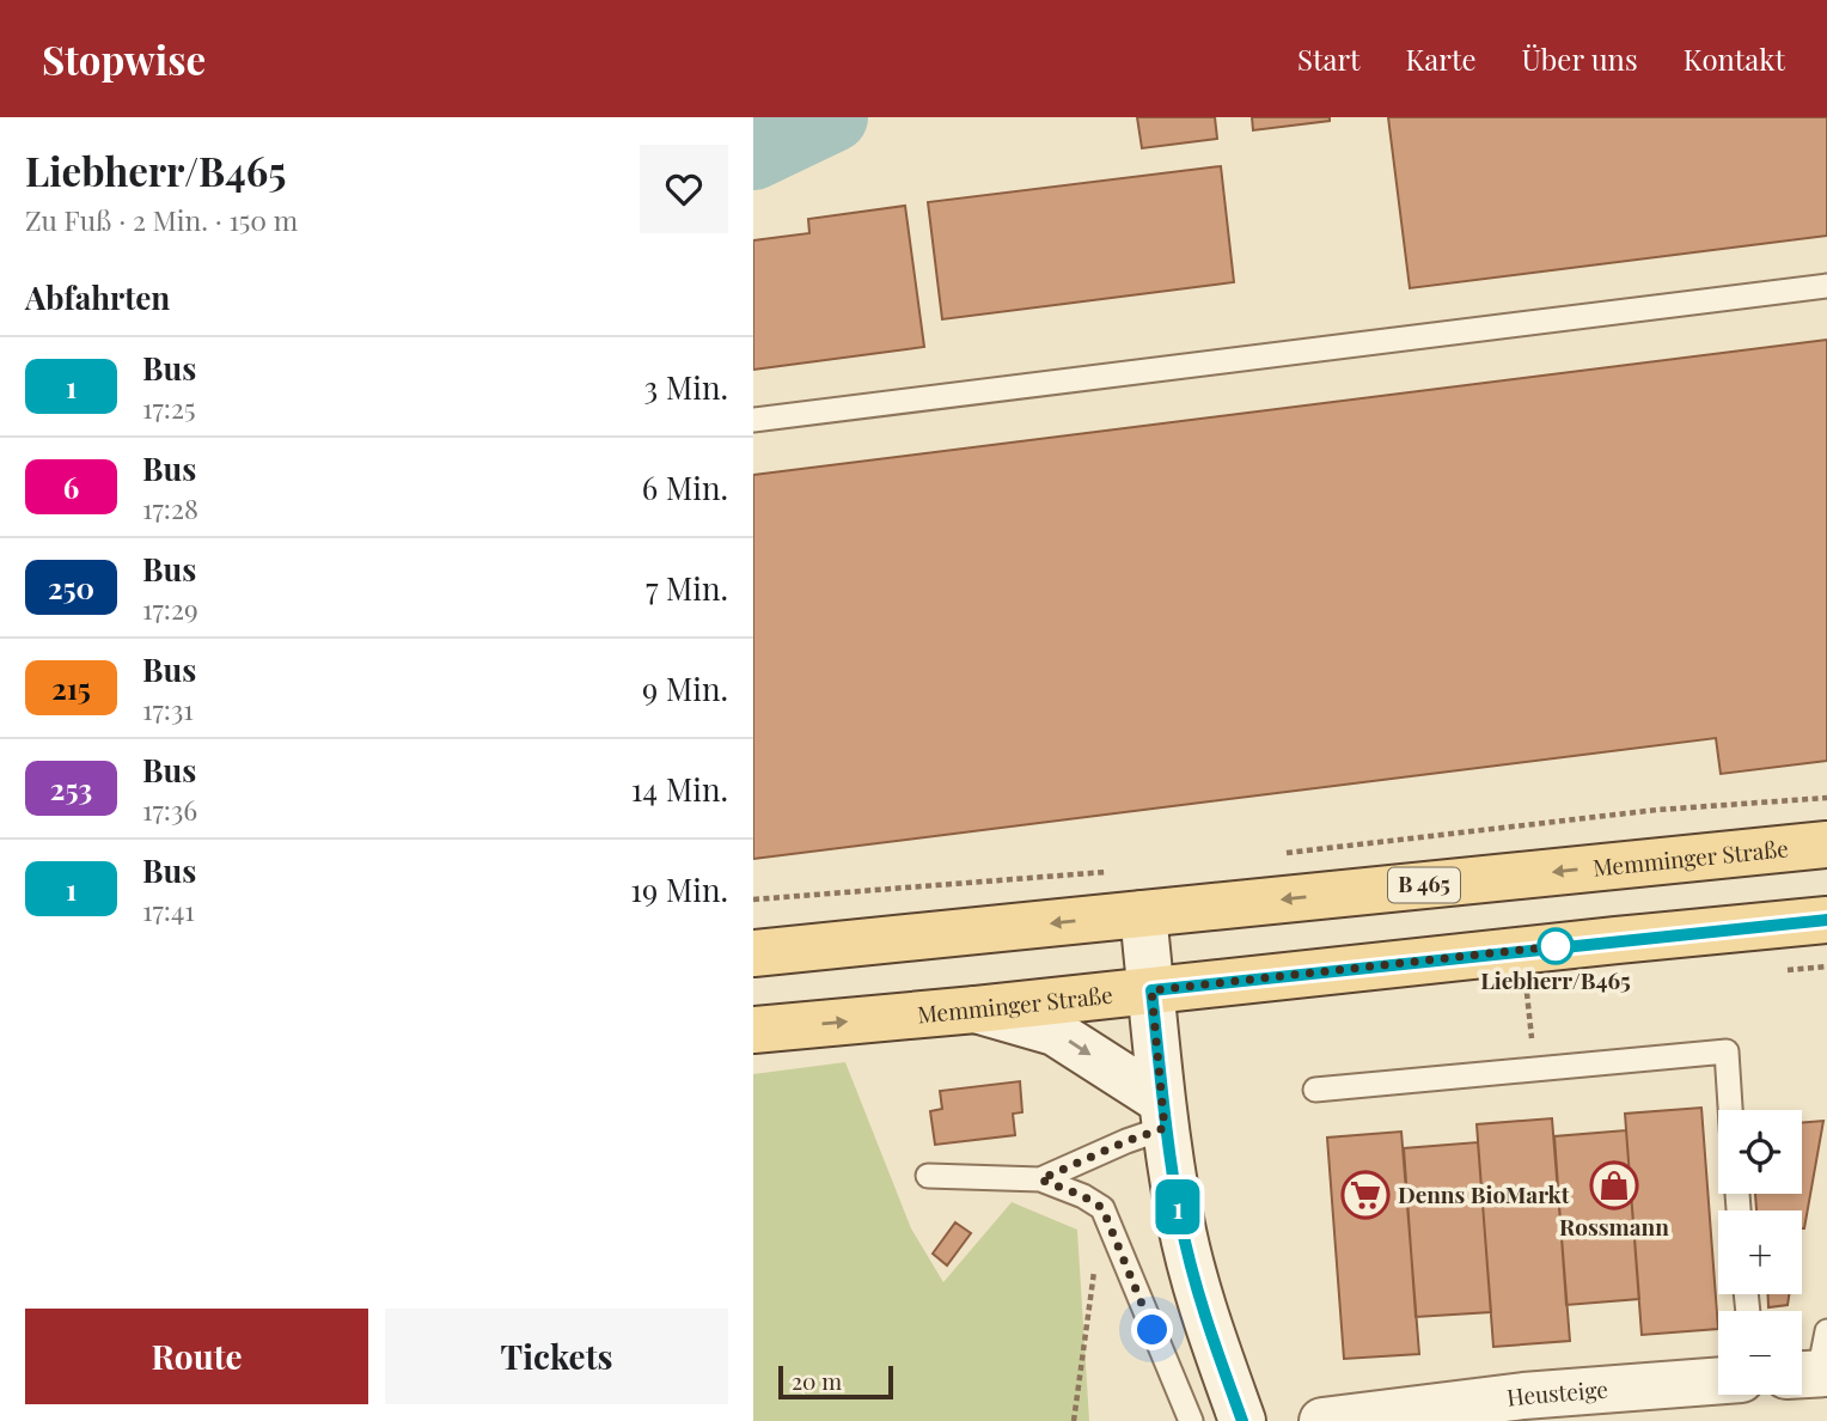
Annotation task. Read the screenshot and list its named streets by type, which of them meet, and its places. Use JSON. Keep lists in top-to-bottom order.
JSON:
{
  "streets": {
    "main road": ["Memminger Straße", "B 465"],
    "street": ["Heusteige"]
  },
  "places": {
    "other": ["Liebherr/B465"],
    "shop": ["Rossmann"],
    "supermarket": ["Denns BioMarkt"]
  },
  "lines": ["bus line 1"],
  "scale_bar": "20 m",
  "page": {
    "header": "Stopwise",
    "nav": [
      "Start",
      "Karte",
      "Über uns",
      "Kontakt"
    ],
    "heading": [
      ["Liebherr/B465", "Zu Fuß · 2 Min. · 150 m"],
      "Abfahrten"
    ],
    "on_map": "1",
    "list": [
      {
        "mark": "1",
        "name": "Bus",
        "note": "17:25",
        "value": "3 Min."
      },
      {
        "mark": "6",
        "name": "Bus",
        "note": "17:28",
        "value": "6 Min."
      },
      {
        "mark": "250",
        "name": "Bus",
        "note": "17:29",
        "value": "7 Min."
      },
      {
        "mark": "215",
        "name": "Bus",
        "note": "17:31",
        "value": "9 Min."
      },
      {
        "mark": "253",
        "name": "Bus",
        "note": "17:36",
        "value": "14 Min."
      },
      {
        "mark": "1",
        "name": "Bus",
        "note": "17:41",
        "value": "19 Min."
      }
    ],
    "map_buttons": ["+", "−"],
    "buttons": ["Route", "Tickets"],
    "scale": "20 m"
  }
}
